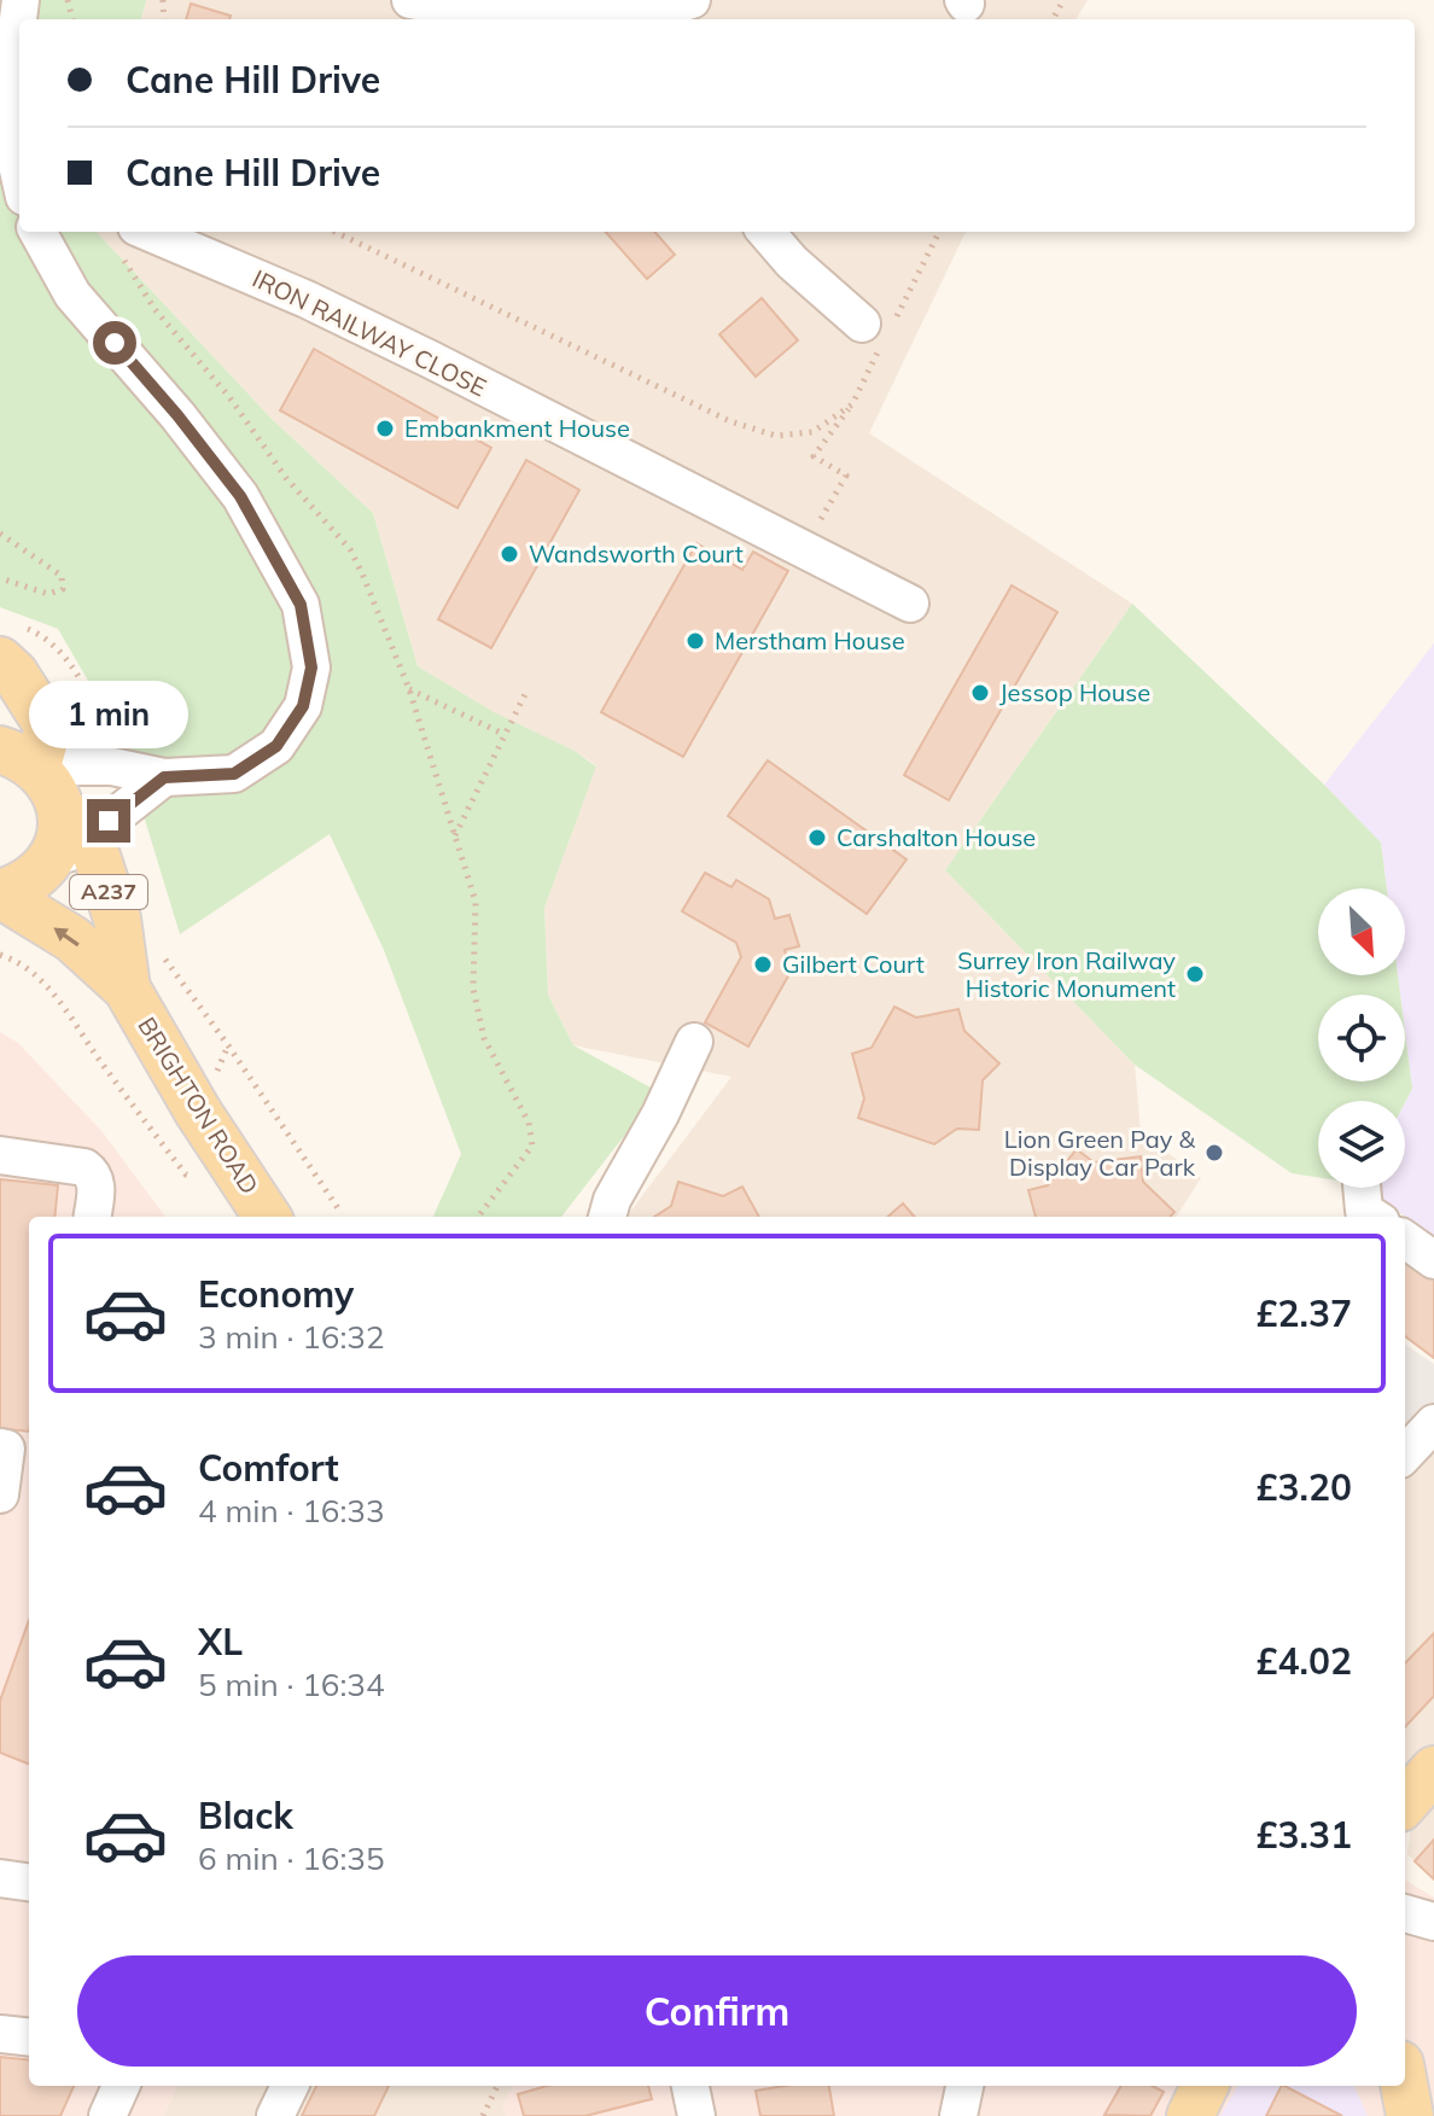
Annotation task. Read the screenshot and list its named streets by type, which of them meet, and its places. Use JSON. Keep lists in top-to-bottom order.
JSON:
{
  "streets": {
    "main road": ["A237", "BRIGHTON ROAD"],
    "street": ["IRON RAILWAY CLOSE"]
  },
  "places": [
    "Embankment House",
    "Wandsworth Court",
    "Merstham House",
    "Jessop House",
    "Carshalton House",
    "Gilbert Court",
    "Surrey Iron Railway Historic Monument",
    "Lion Green Pay & Display Car Park"
  ],
  "north": "bottom right",
  "page": {
    "banner": ["Cane Hill Drive", "Cane Hill Drive"],
    "bubble": "1 min",
    "list": [
      {
        "name": "Economy",
        "note": "3 min · 16:32",
        "value": "£2.37"
      },
      {
        "name": "Comfort",
        "note": "4 min · 16:33",
        "value": "£3.20"
      },
      {
        "name": "XL",
        "note": "5 min · 16:34",
        "value": "£4.02"
      },
      {
        "name": "Black",
        "note": "6 min · 16:35",
        "value": "£3.31"
      }
    ],
    "buttons": "Confirm"
  }
}
